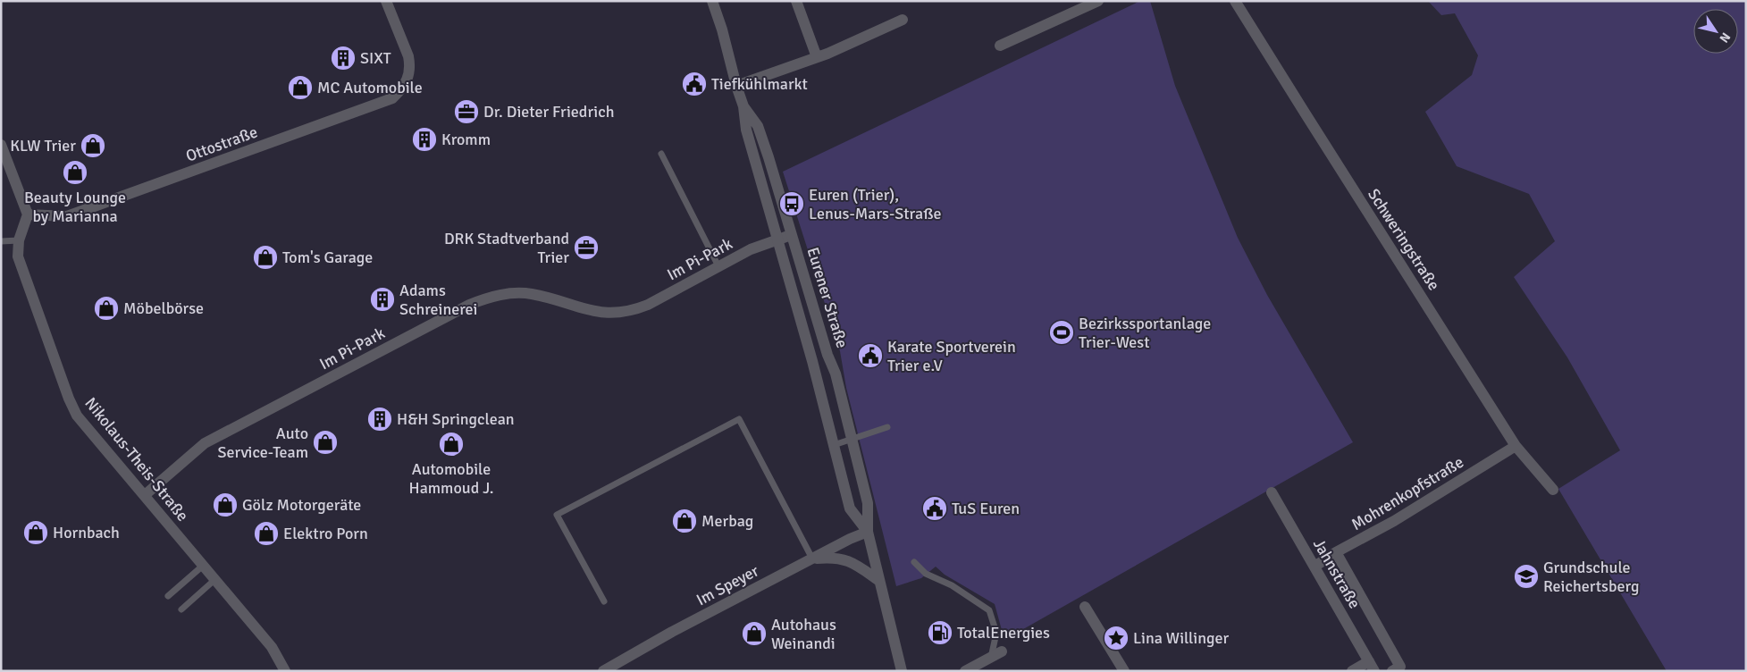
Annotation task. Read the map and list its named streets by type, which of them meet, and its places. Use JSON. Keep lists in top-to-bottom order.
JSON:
{
  "streets": {
    "street": [
      "Ottostraße",
      "Schweringstraße",
      "Im Pi-Park",
      "Eurener Straße",
      "Nikolaus-Theis-Straße",
      "Mohrenkopfstraße",
      "Jahnstraße",
      "Im Speyer"
    ]
  },
  "crossings": [
    ["Ottostraße", "Nikolaus-Theis-Straße"],
    ["Schweringstraße", "Mohrenkopfstraße"],
    ["Im Pi-Park", "Eurener Straße"],
    ["Im Pi-Park", "Nikolaus-Theis-Straße"],
    ["Eurener Straße", "Im Speyer"],
    ["Mohrenkopfstraße", "Jahnstraße"]
  ],
  "places": {
    "building": [
      "SIXT",
      "Kromm",
      "Adams Schreinerei",
      "H&H Springclean"
    ],
    "public building": ["Tiefkühlmarkt", "Karate Sportverein Trier e.V", "TuS Euren"],
    "shop": [
      "MC Automobile",
      "KLW Trier",
      "Beauty Lounge by Marianna",
      "Tom's Garage",
      "Möbelbörse",
      "Auto Service-Team",
      "Automobile Hammoud J.",
      "Gölz Motorgeräte",
      "Merbag",
      "Hornbach",
      "Elektro Porn",
      "Autohaus Weinandi"
    ],
    "office": ["Dr. Dieter Friedrich", "DRK Stadtverband Trier"],
    "bus stop": ["Euren (Trier), Lenus-Mars-Straße"],
    "sports": ["Bezirkssportanlage Trier-West"],
    "school or university": ["Grundschule Reichertsberg"],
    "fuel station": ["TotalEnergies"],
    "place": ["Lina Willinger"]
  },
  "north": "bottom right"
}
